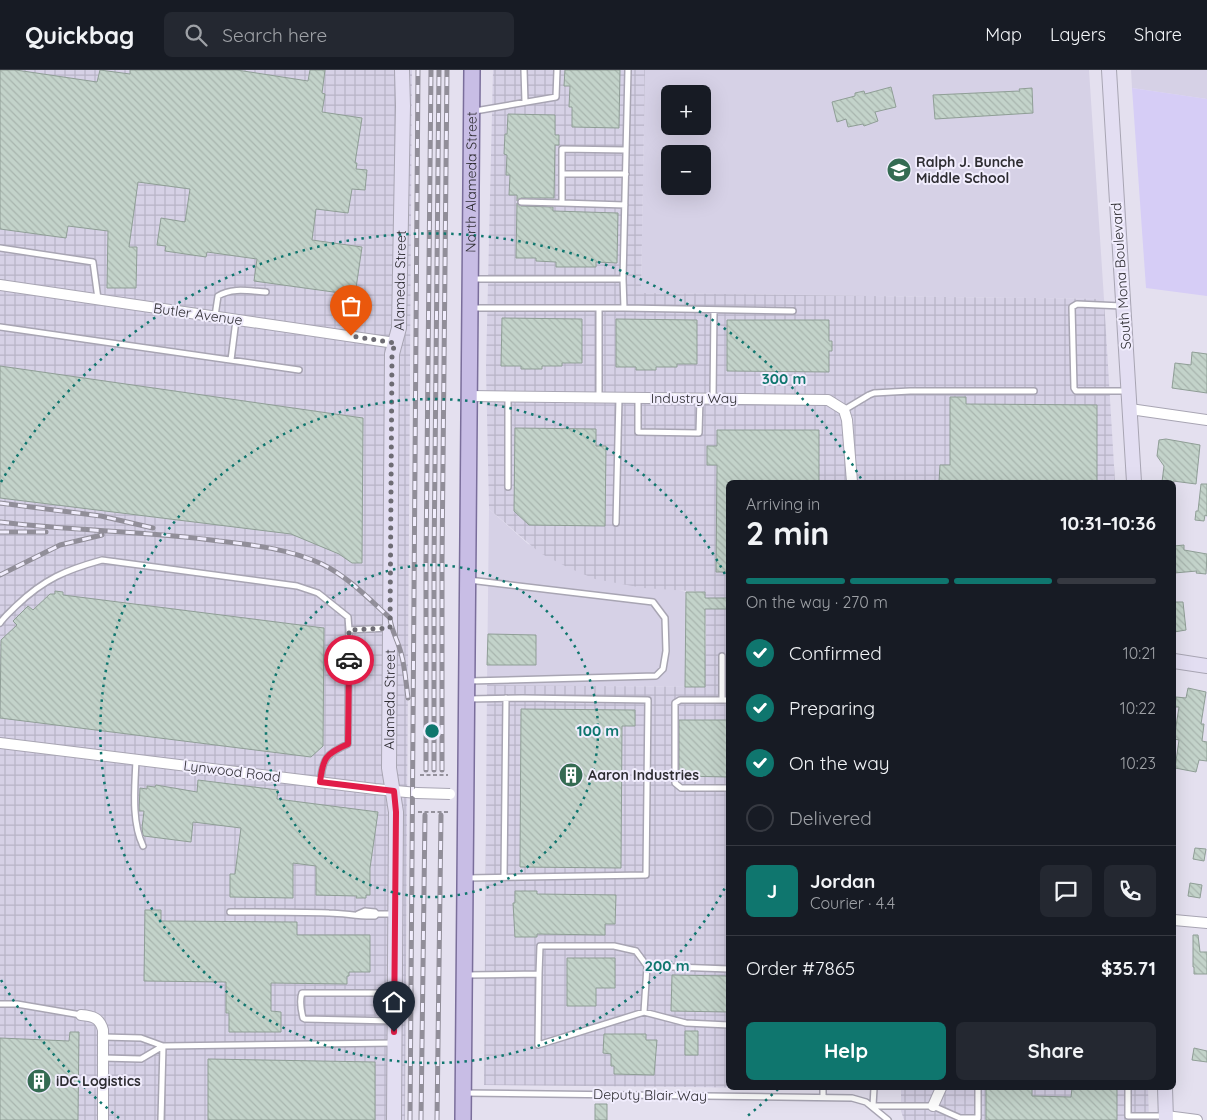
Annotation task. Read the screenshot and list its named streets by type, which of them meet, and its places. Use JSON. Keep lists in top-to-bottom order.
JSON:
{
  "streets": {
    "main road": ["North Alameda Street"],
    "street": [
      "South Mona Boulevard",
      "Alameda Street",
      "Butler Avenue",
      "Industry Way",
      "Lynwood Road"
    ],
    "lane": ["Deputy Blair Way"]
  },
  "crossings": [
    ["Alameda Street", "Butler Avenue"],
    ["Alameda Street", "Lynwood Road"]
  ],
  "places": {
    "school or university": ["Ralph J. Bunche Middle School"],
    "building": ["Aaron Industries", "iDC Logistics"]
  },
  "page": {
    "header": "Quickbag",
    "search": "Search here",
    "nav": ["Map", "Layers", "Share"],
    "map_buttons": ["+", "−"],
    "heading": ["2 min", "Arriving in", "10:31–10:36"],
    "panel": [
      "Jordan",
      "Courier · 4.4",
      "Order #7865",
      "$35.71"
    ],
    "bar": "On the way · 270 m",
    "list": [
      ["Confirmed", "10:21"],
      ["Preparing", "10:22"],
      ["On the way", "10:23"],
      "Delivered"
    ],
    "round": "J",
    "buttons": ["Help", "Share"]
  },
  "rings": ["300 m", "100 m", "200 m"]
}
